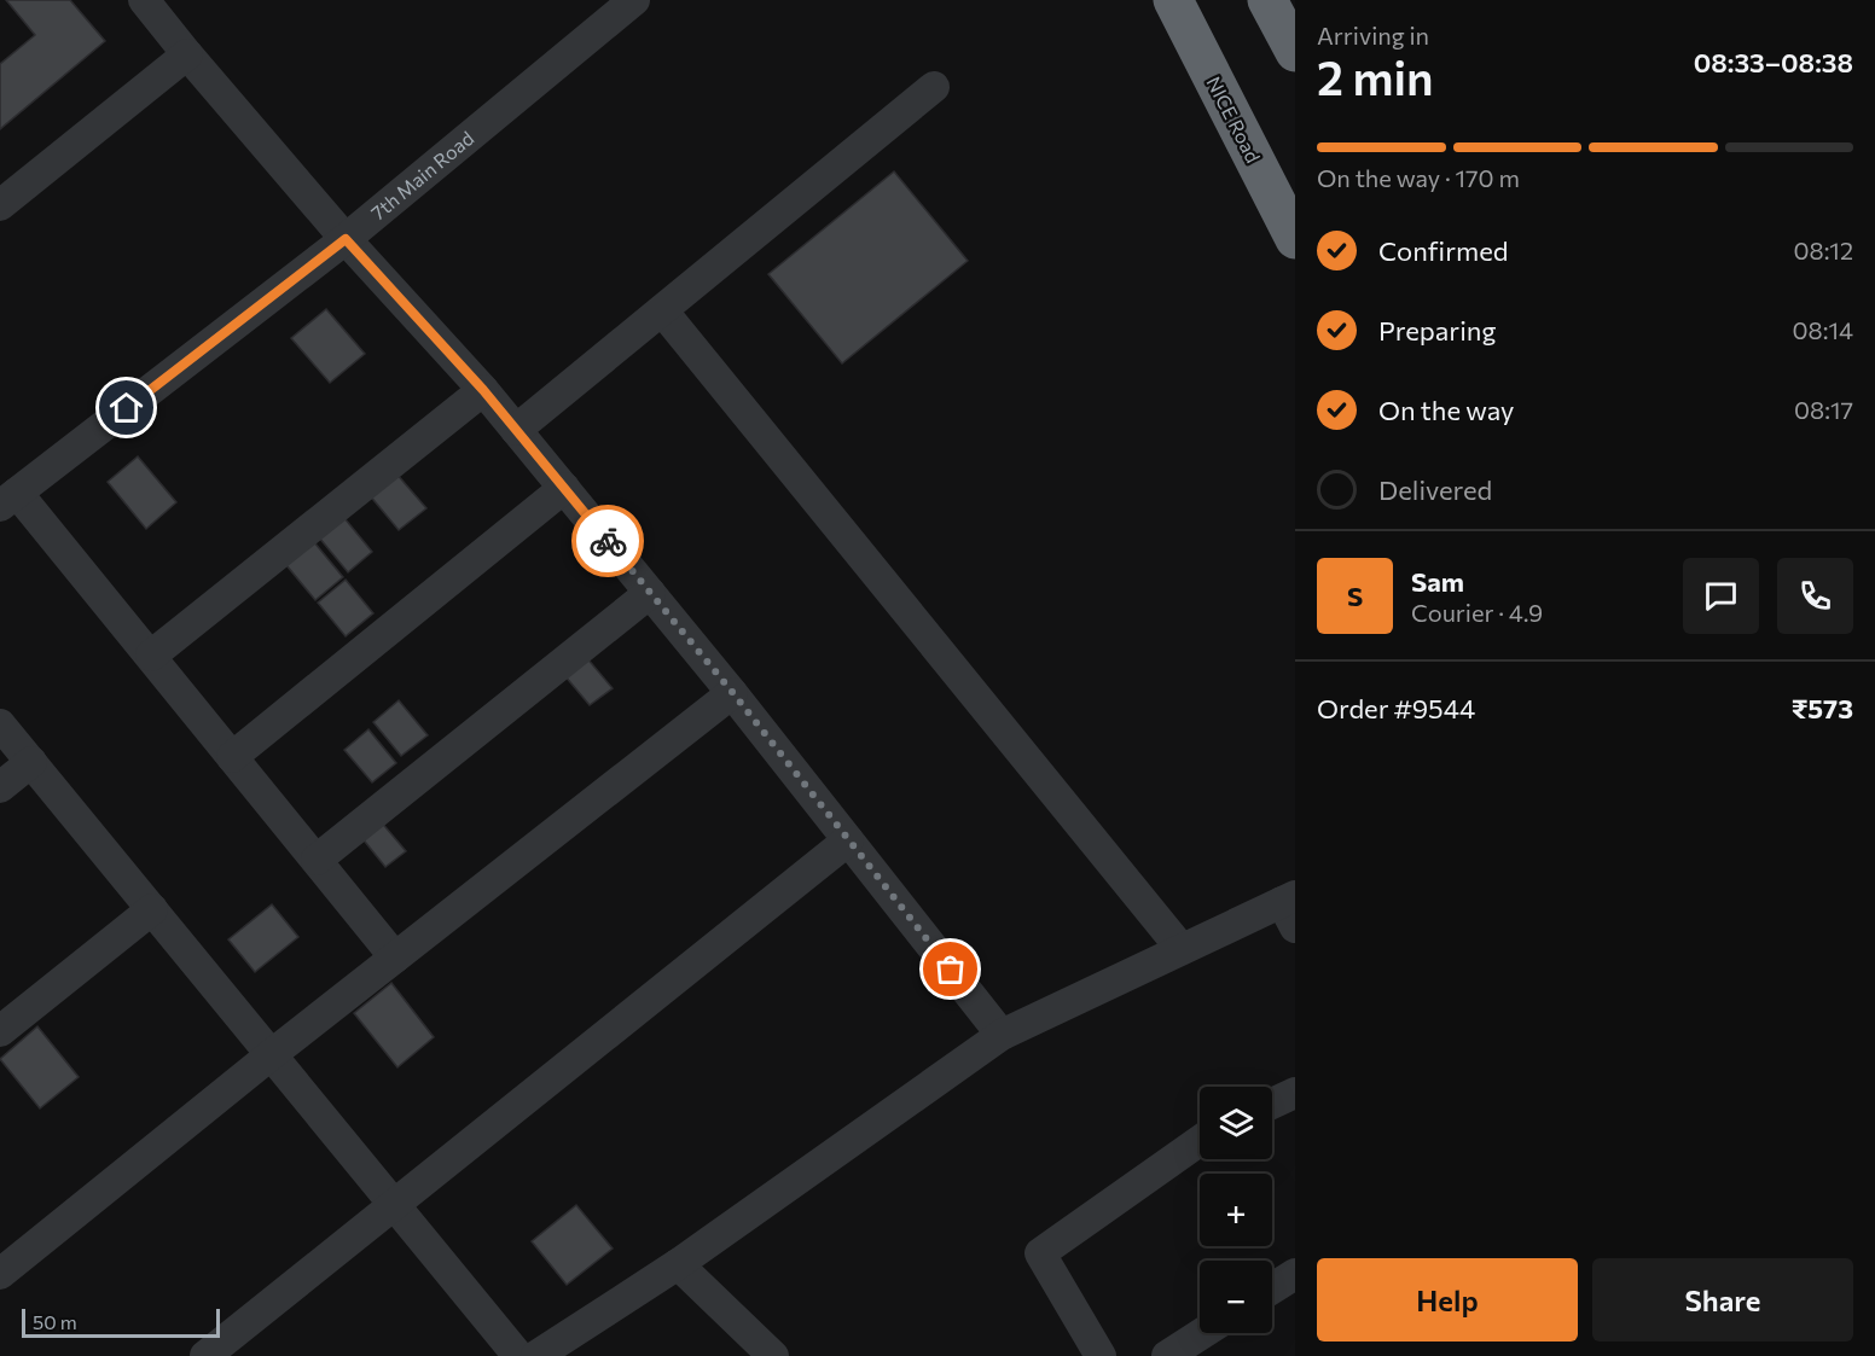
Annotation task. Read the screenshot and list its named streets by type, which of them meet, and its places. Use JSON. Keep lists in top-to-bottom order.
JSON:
{
  "streets": {
    "highway": ["NICE Road"],
    "street": ["7th Main Road"]
  },
  "scale_bar": "50 m",
  "page": {
    "heading": ["2 min", "Arriving in", "08:33–08:38"],
    "panel": [
      "Sam",
      "Courier · 4.9",
      "Order #9544",
      "₹573"
    ],
    "bar": "On the way · 170 m",
    "list": [
      ["Confirmed", "08:12"],
      ["Preparing", "08:14"],
      ["On the way", "08:17"],
      "Delivered"
    ],
    "round": "S",
    "map_buttons": ["+", "−"],
    "buttons": ["Help", "Share"],
    "scale": "50 m"
  }
}
